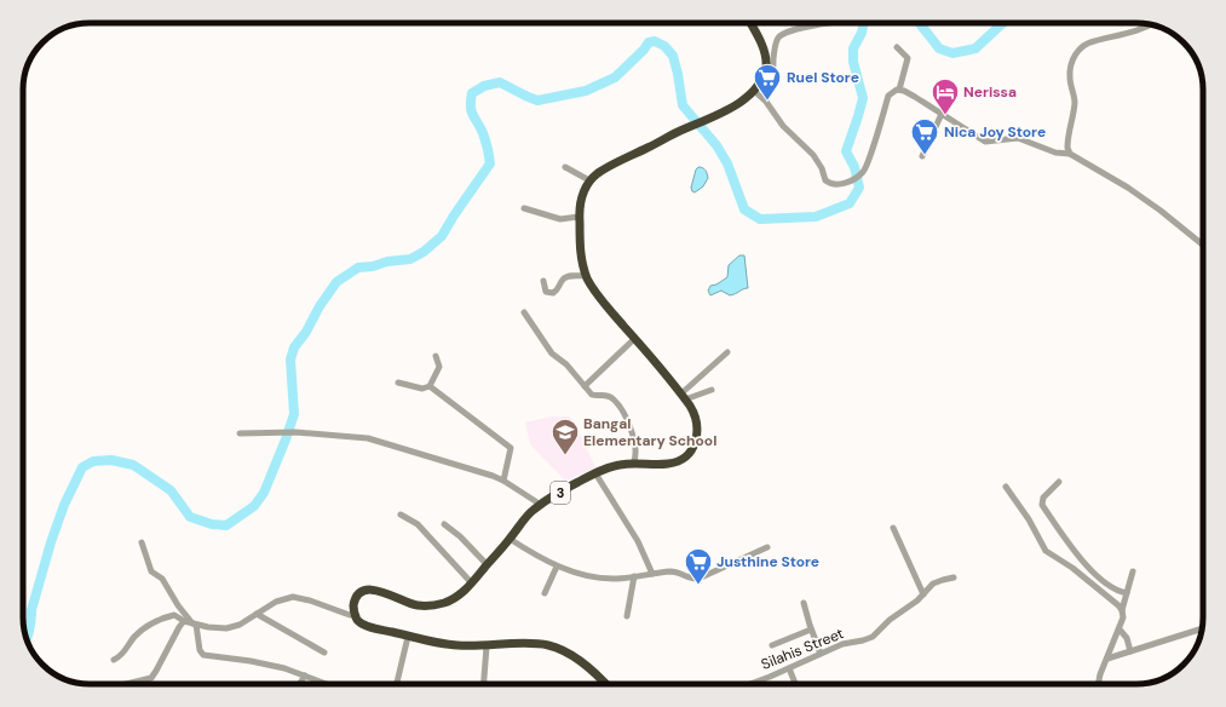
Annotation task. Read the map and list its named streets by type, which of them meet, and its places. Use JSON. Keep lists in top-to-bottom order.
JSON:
{
  "streets": {
    "highway": ["3"],
    "street": ["Silahis Street"]
  },
  "places": {
    "supermarket": ["Ruel Store", "Nica Joy Store", "Justhine Store"],
    "hotel": ["Nerissa"],
    "school or university": ["Bangal Elementary School"]
  }
}
